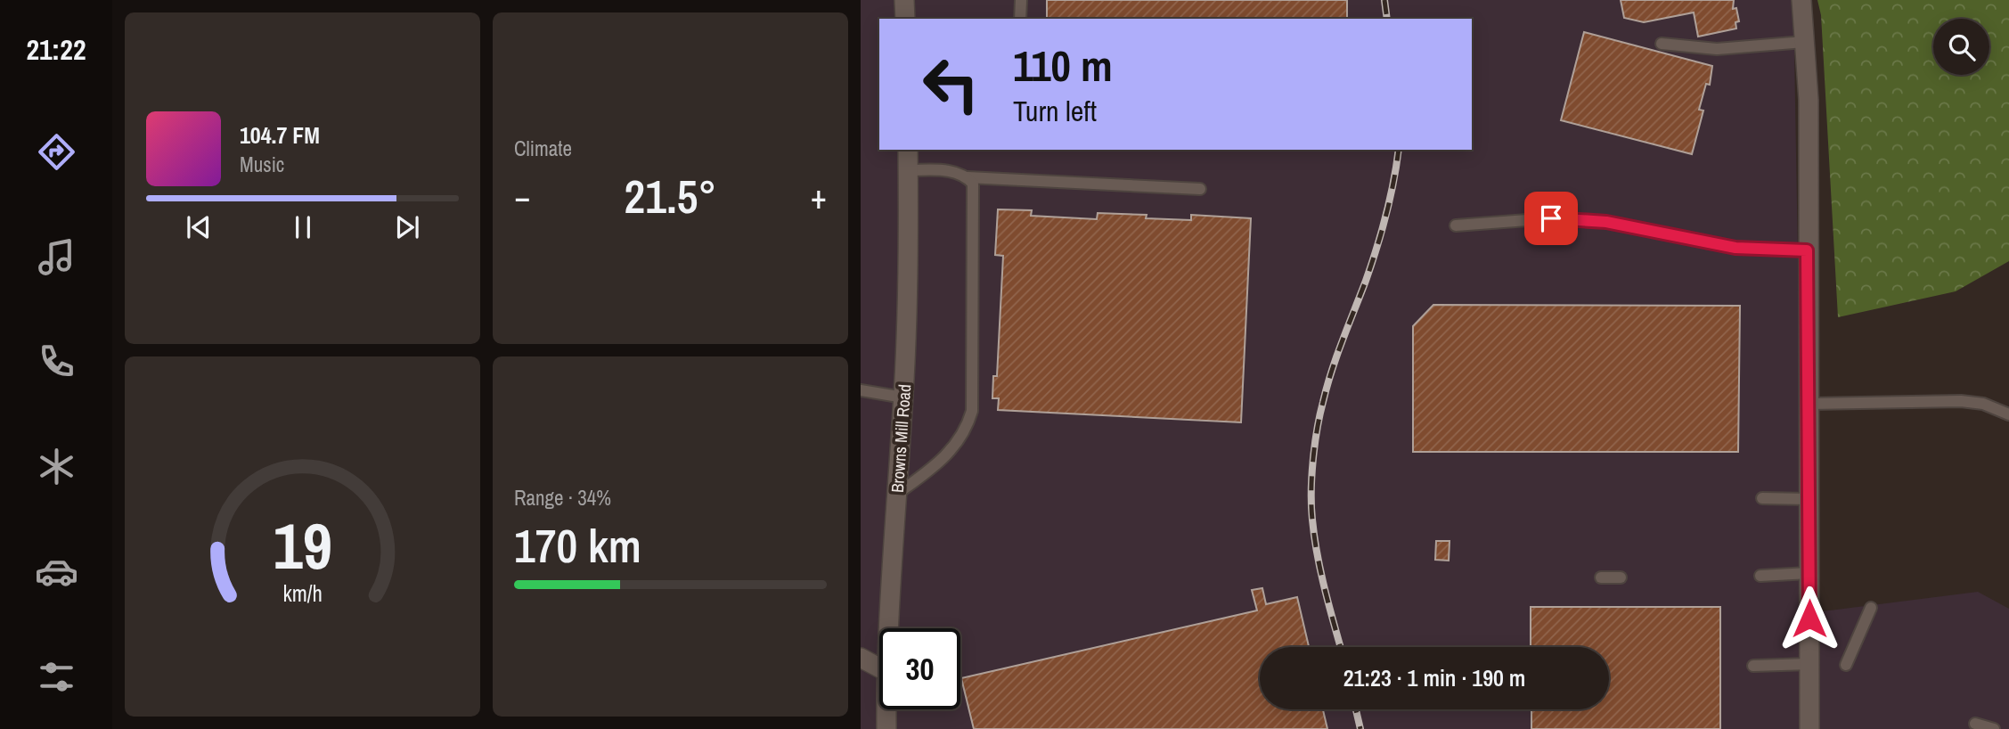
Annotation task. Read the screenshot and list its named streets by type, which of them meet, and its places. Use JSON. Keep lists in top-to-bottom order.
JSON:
{
  "streets": {
    "street": ["Browns Mill Road"]
  },
  "page": {
    "tabs": "21:22",
    "tile": [
      "Climate",
      ["Range · 34%", "170 km"]
    ],
    "turn": ["110 m", "Turn left"],
    "song": ["104.7 FM", "Music"],
    "heat": ["−", "21.5°", "+"],
    "limit": "30",
    "trip": "21:23 · 1 min · 190 m",
    "gauge": ["19", "km/h"]
  }
}
